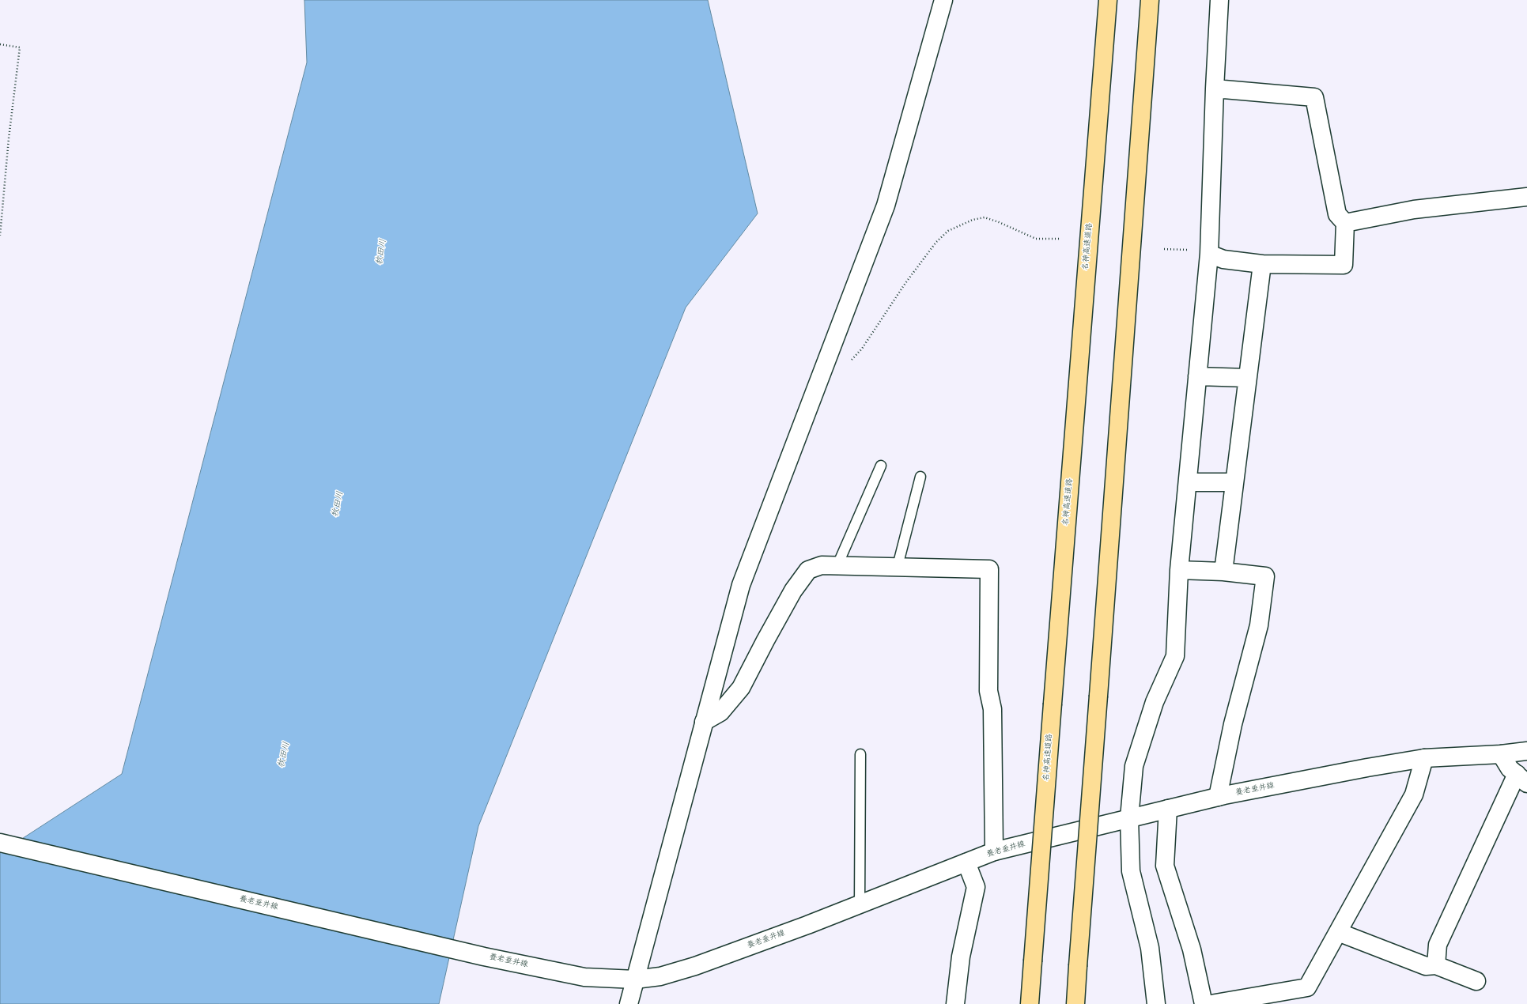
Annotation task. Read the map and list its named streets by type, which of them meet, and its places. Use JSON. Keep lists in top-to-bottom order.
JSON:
{
  "streets": {
    "highway": ["名神高速道路"],
    "street": ["養老垂井線"]
  },
  "water": ["牧田川"]
}
